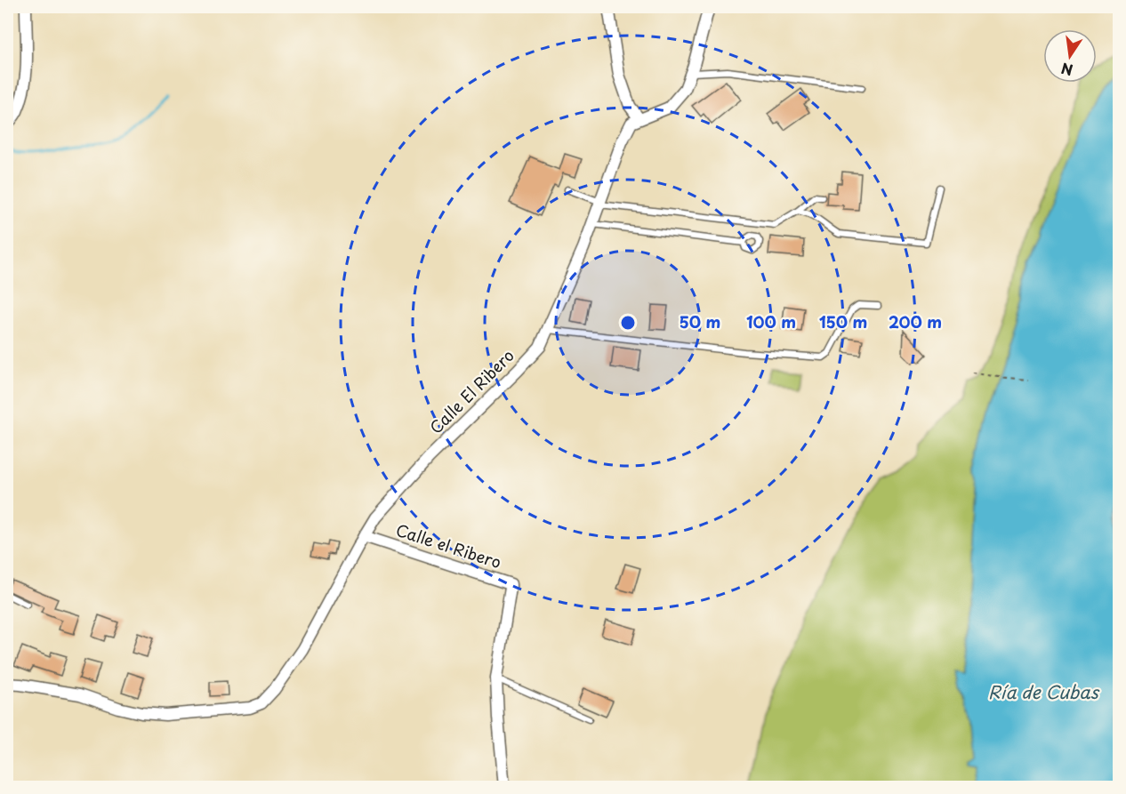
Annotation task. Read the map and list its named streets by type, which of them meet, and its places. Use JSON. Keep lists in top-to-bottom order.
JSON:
{
  "streets": {
    "street": ["Calle El Ribero", "Calle el Ribero"]
  },
  "crossings": [
    ["Calle El Ribero", "Calle el Ribero"]
  ],
  "water": ["Ría de Cubas"],
  "north": "bottom",
  "rings": [
    "50 m",
    "100 m",
    "150 m",
    "200 m"
  ]
}
